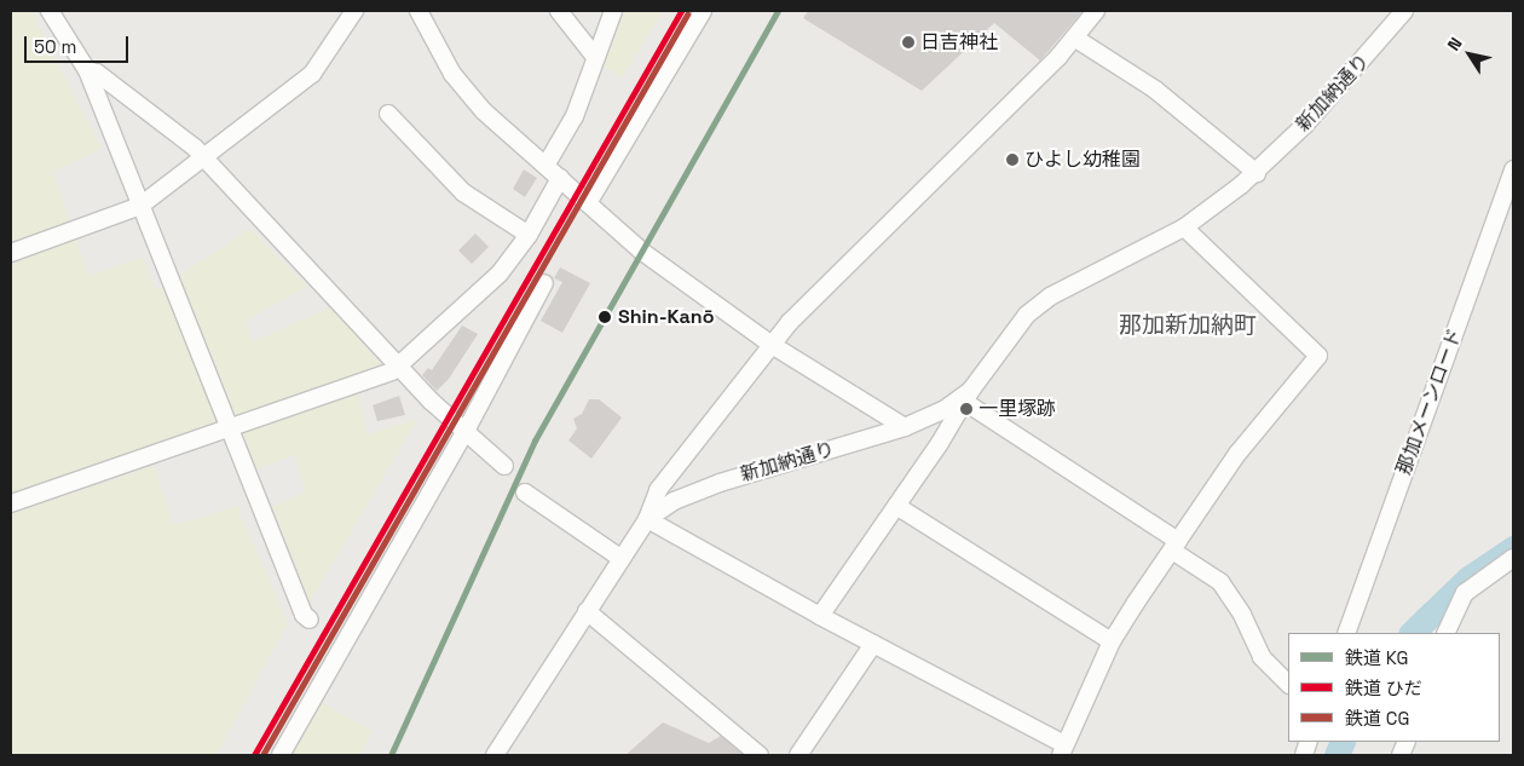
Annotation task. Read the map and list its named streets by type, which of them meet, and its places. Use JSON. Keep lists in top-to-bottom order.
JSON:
{
  "streets": {
    "street": ["新加納通り", "那加メーンロード"]
  },
  "districts": ["那加新加納町"],
  "places": [
    "日吉神社",
    "ひよし幼稚園",
    "Shin-Kanō",
    "一里塚跡"
  ],
  "lines": ["rail line KG", "rail line ひだ", "rail line CG"],
  "legend": ["鉄道 KG", "鉄道 ひだ", "鉄道 CG"],
  "scale_bar": "50 m",
  "north": "top left"
}
